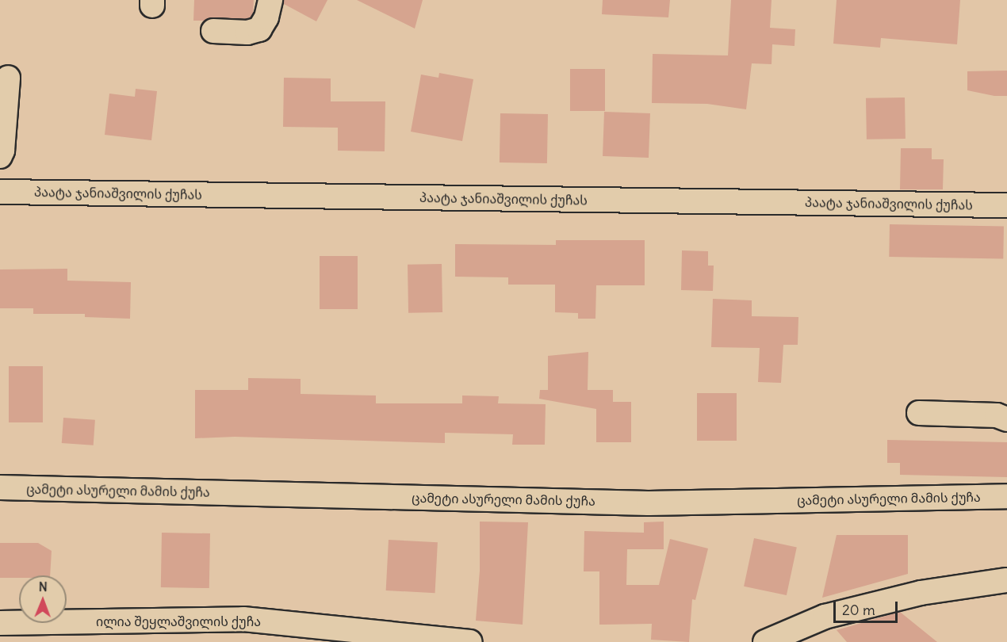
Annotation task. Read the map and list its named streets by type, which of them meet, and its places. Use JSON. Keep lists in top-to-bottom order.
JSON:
{
  "streets": {
    "street": ["პაატა ჯანიაშვილის ქუჩას", "ცამეტი ასურელი მამის ქუჩა", "ილია შეყლაშვილის ქუჩა"]
  },
  "scale_bar": "20 m",
  "north": "top"
}
